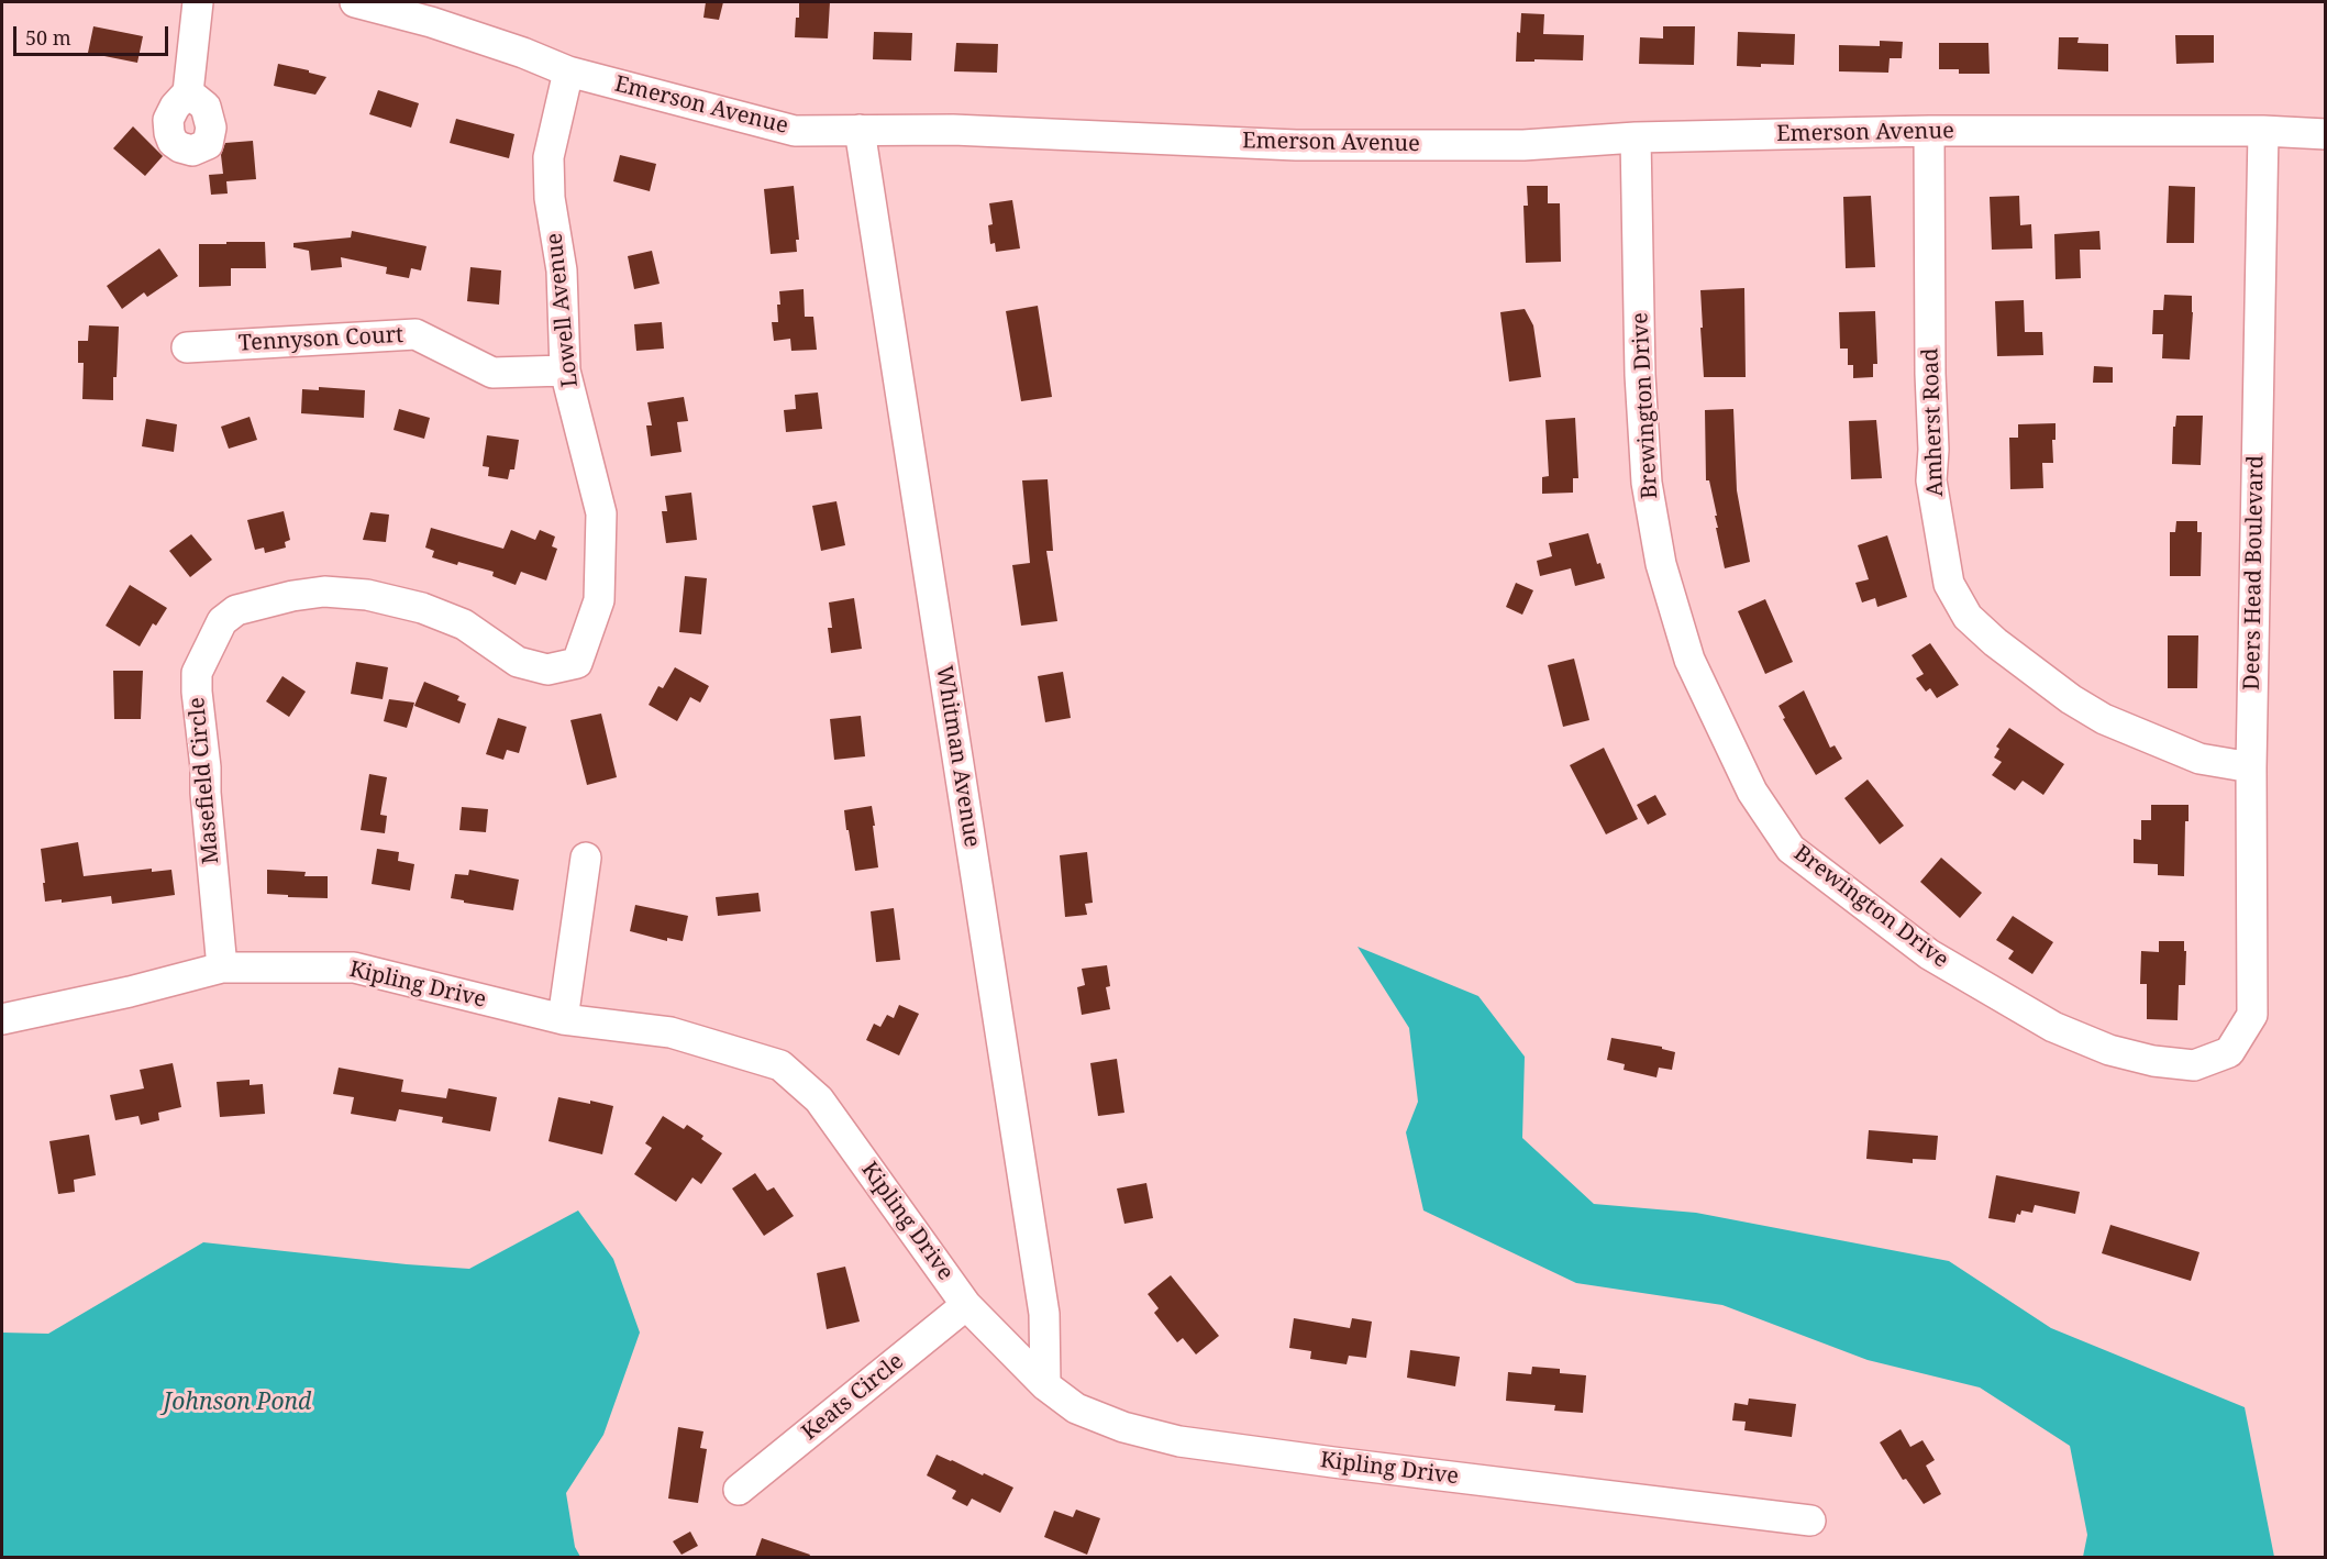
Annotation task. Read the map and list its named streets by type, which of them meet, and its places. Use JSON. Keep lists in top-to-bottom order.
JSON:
{
  "streets": {
    "street": [
      "Emerson Avenue",
      "Lowell Avenue",
      "Tennyson Court",
      "Brewington Drive",
      "Amherst Road",
      "Deers Head Boulevard",
      "Whitman Avenue",
      "Masefield Circle",
      "Kipling Drive",
      "Keats Circle"
    ]
  },
  "crossings": [
    ["Emerson Avenue", "Lowell Avenue"],
    ["Emerson Avenue", "Brewington Drive"],
    ["Emerson Avenue", "Amherst Road"],
    ["Emerson Avenue", "Deers Head Boulevard"],
    ["Emerson Avenue", "Whitman Avenue"],
    ["Lowell Avenue", "Tennyson Court"],
    ["Lowell Avenue", "Masefield Circle"],
    ["Brewington Drive", "Deers Head Boulevard"],
    ["Amherst Road", "Deers Head Boulevard"],
    ["Whitman Avenue", "Kipling Drive"],
    ["Masefield Circle", "Kipling Drive"],
    ["Kipling Drive", "Keats Circle"]
  ],
  "water": ["Johnson Pond"],
  "scale_bar": "50 m"
}
